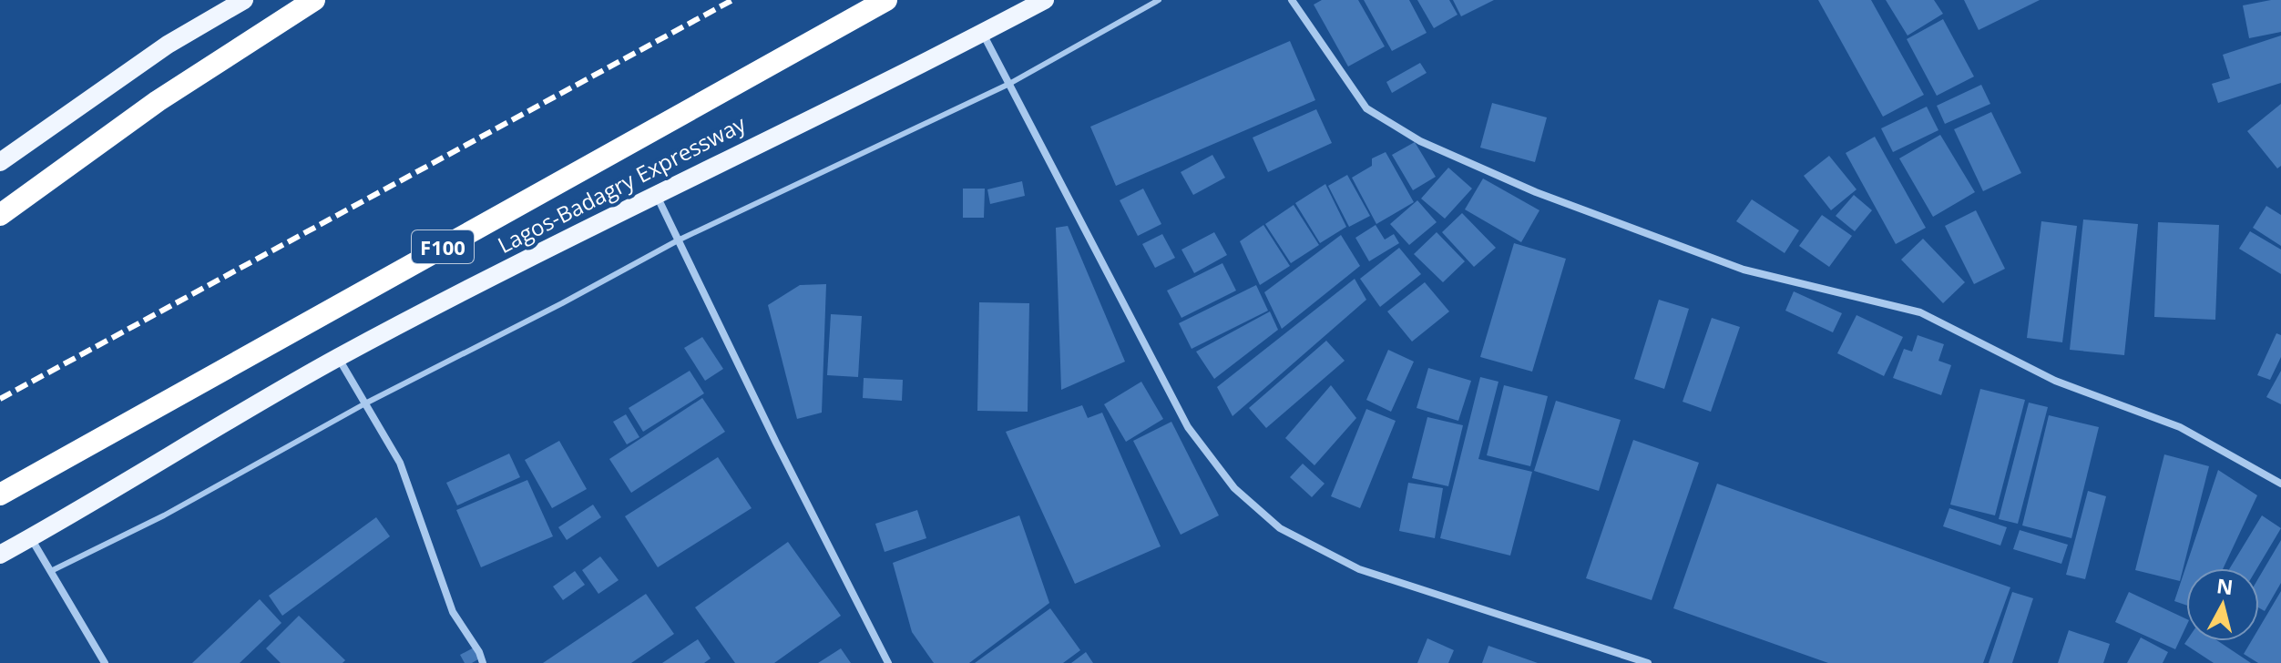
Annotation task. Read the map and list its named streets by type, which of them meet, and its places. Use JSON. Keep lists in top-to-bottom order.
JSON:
{
  "streets": {
    "highway": ["Lagos-Badagry Expressway", "F100"]
  },
  "north": "top"
}
